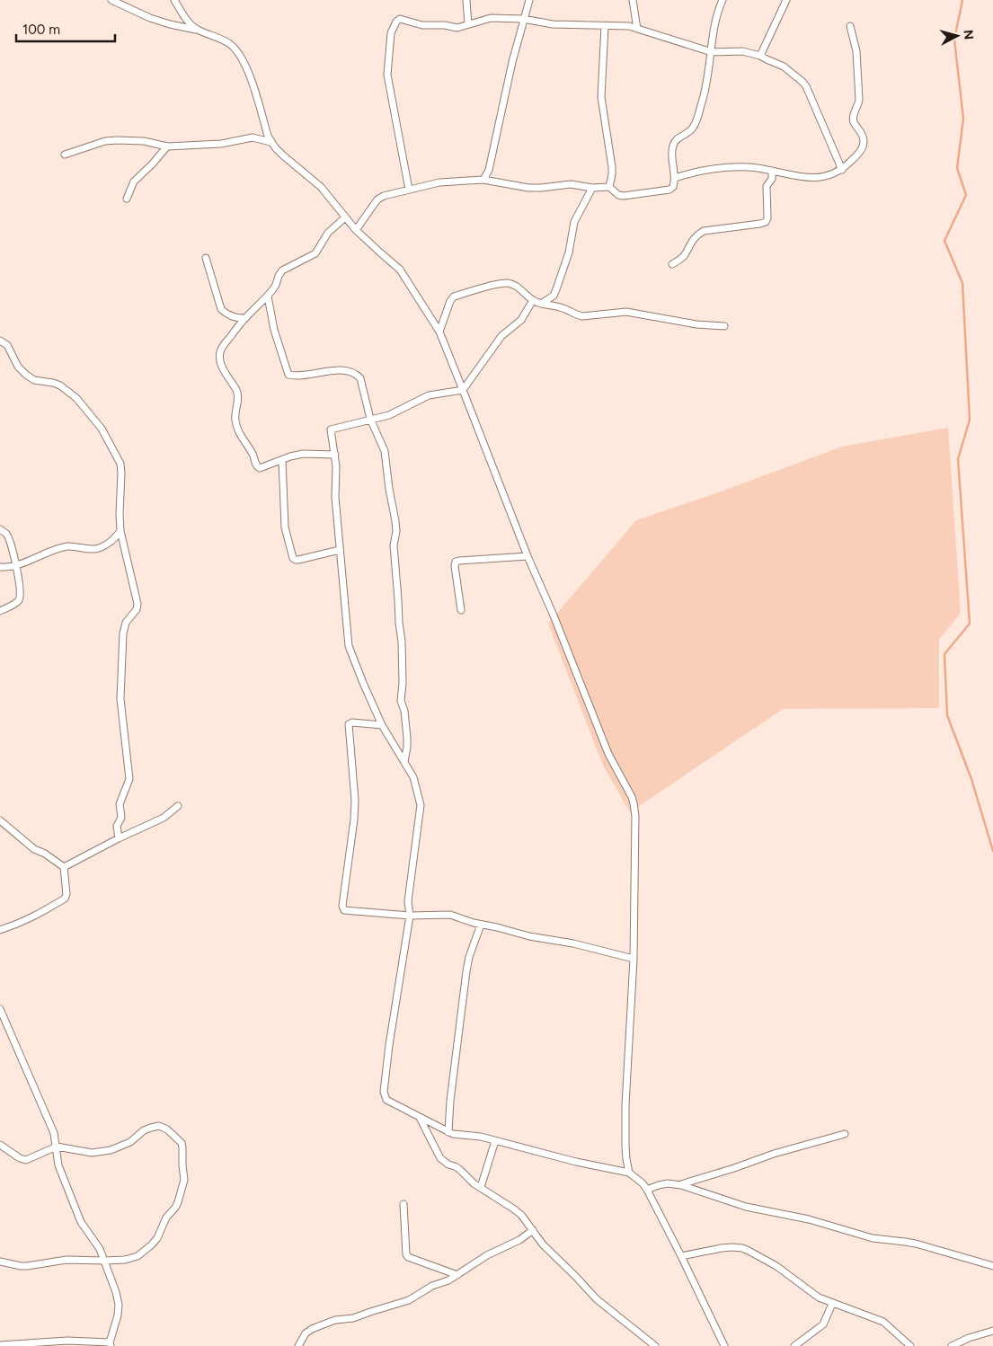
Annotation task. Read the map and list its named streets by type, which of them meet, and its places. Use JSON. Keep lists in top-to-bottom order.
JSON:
{
  "scale_bar": "100 m",
  "north": "right"
}
